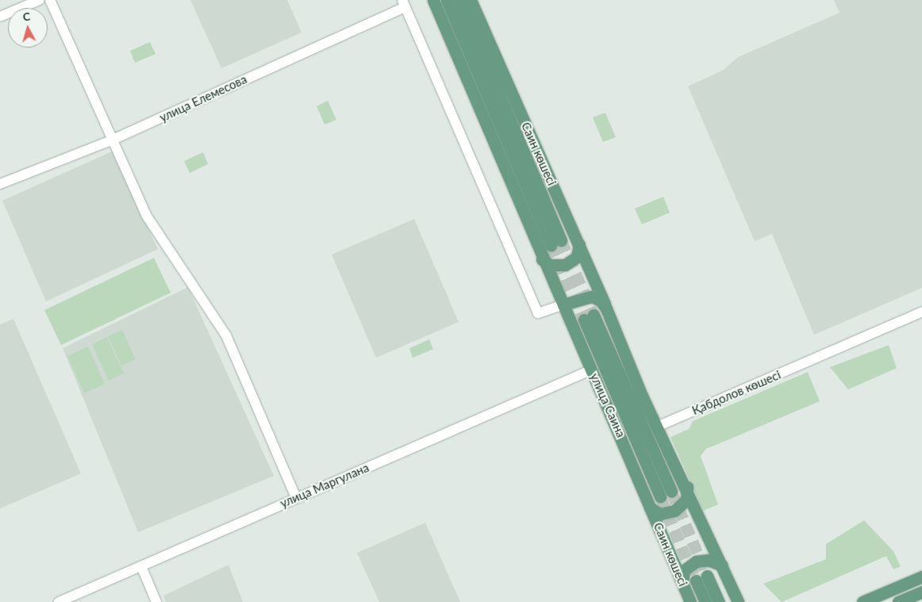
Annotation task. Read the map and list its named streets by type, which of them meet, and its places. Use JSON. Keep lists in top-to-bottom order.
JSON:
{
  "streets": {
    "main road": ["Саин көшесі", "улица Саина"],
    "street": ["улица Елемесова", "Қабдолов көшесі", "улица Маргулана"]
  },
  "crossings": [
    ["Саин көшесі", "Қабдолов көшесі"],
    ["Саин көшесі", "улица Саина"],
    ["улица Саина", "улица Маргулана"]
  ],
  "north": "top"
}
